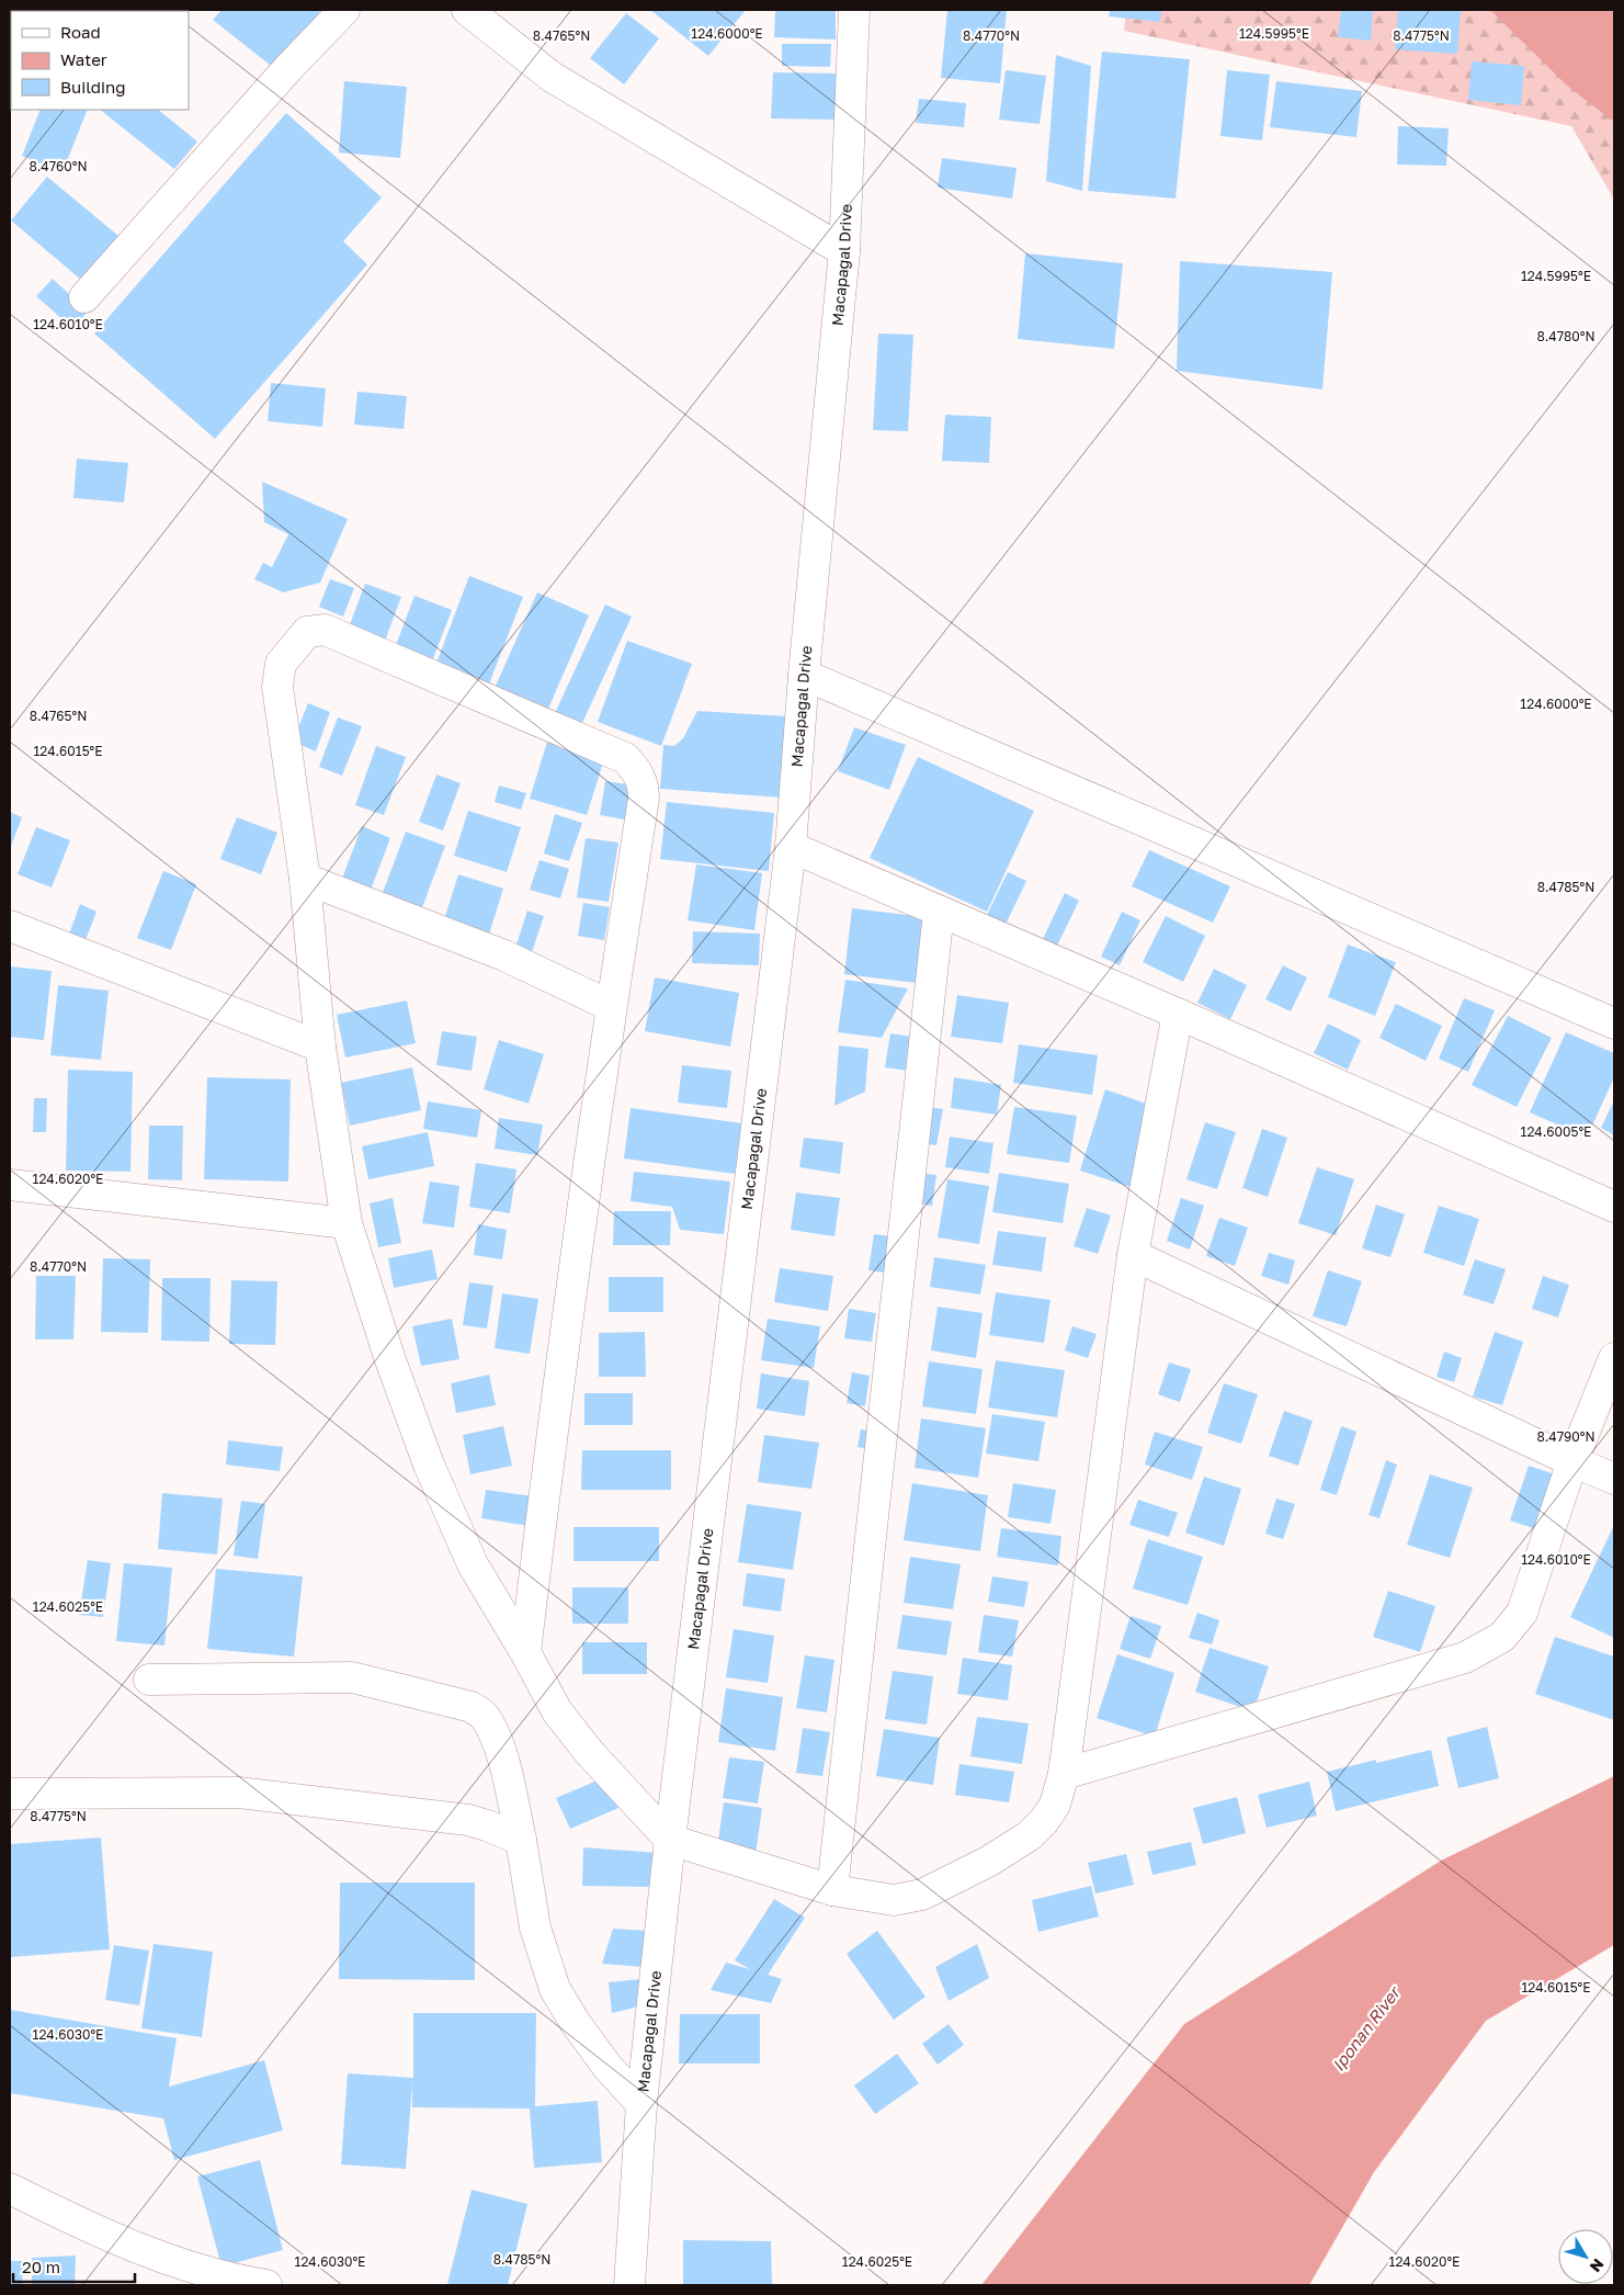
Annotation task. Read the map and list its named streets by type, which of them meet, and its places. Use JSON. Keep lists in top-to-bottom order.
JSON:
{
  "streets": {
    "street": ["Macapagal Drive"]
  },
  "water": ["Iponan River"],
  "legend": ["Road", "Water", "Building"],
  "scale_bar": "20 m",
  "north": "bottom right",
  "coordinates": [
    "124.6000°E",
    "124.5995°E",
    "8.4765°N",
    "8.4770°N",
    "8.4775°N",
    "8.4760°N",
    "124.6010°E",
    "8.4780°N",
    "124.6015°E",
    "8.4785°N",
    "124.6005°E",
    "124.6020°E",
    "8.4790°N",
    "124.6025°E",
    "124.6030°E"
  ]
}
